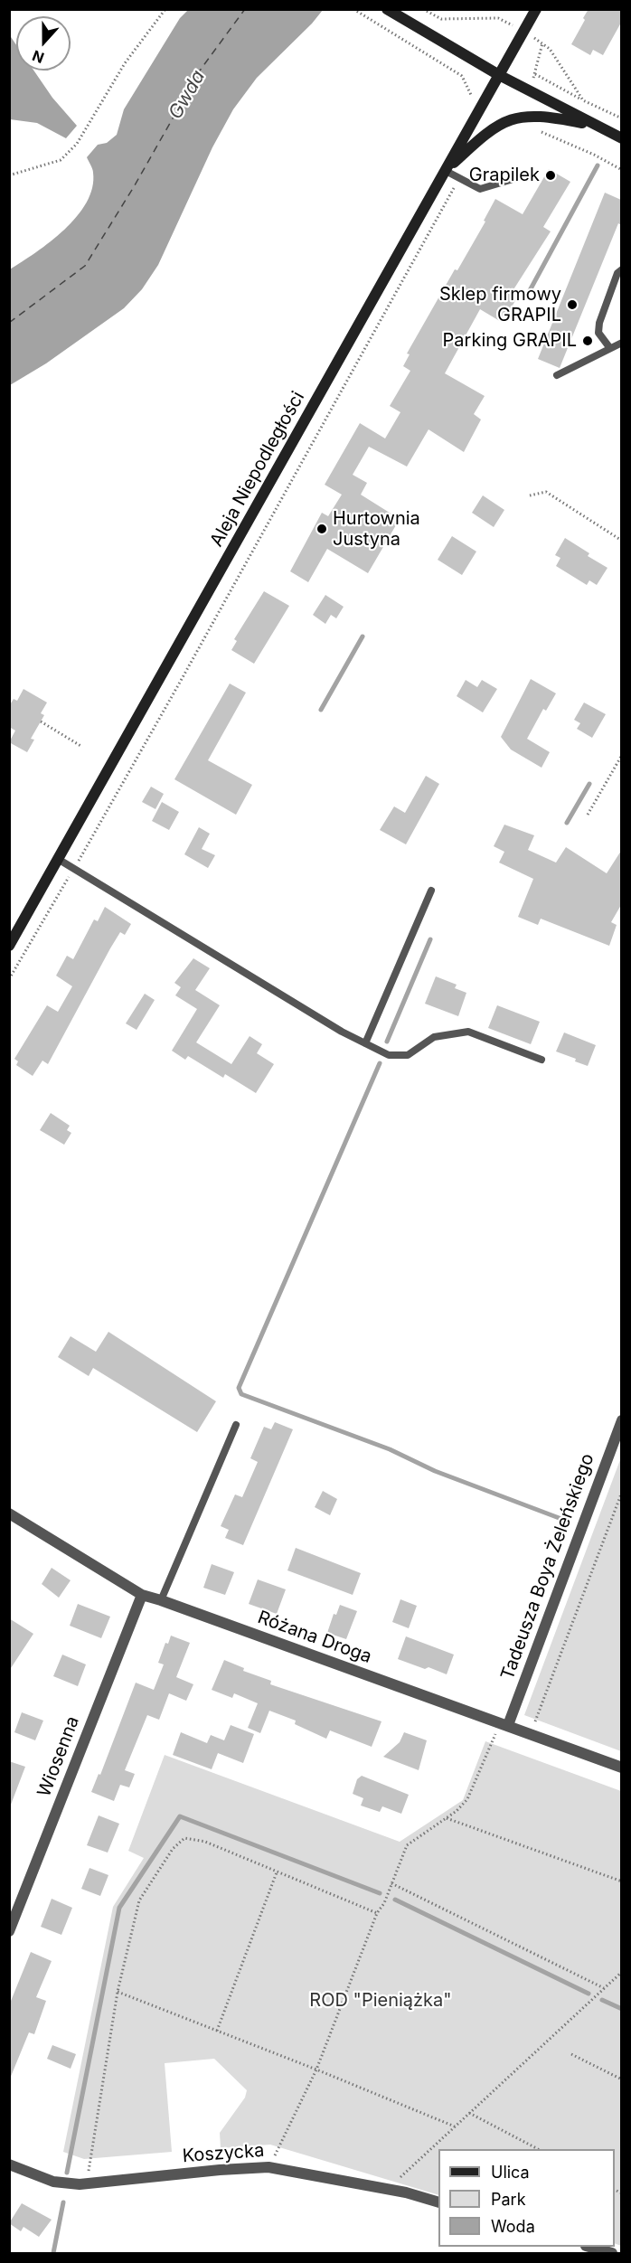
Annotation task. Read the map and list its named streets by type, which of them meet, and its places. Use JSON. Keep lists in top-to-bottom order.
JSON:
{
  "streets": {
    "street": [
      "Aleja Niepodległości",
      "Tadeusza Boya Żeleńskiego",
      "Różana Droga",
      "Wiosenna",
      "Koszycka"
    ]
  },
  "crossings": [
    ["Tadeusza Boya Żeleńskiego", "Różana Droga"],
    ["Różana Droga", "Wiosenna"]
  ],
  "water": ["Gwda"],
  "parks": ["ROD \"Pieniążka\""],
  "places": [
    "Grapilek",
    "Sklep firmowy GRAPIL",
    "Parking GRAPIL",
    "Hurtownia Justyna"
  ],
  "legend": ["Ulica", "Park", "Woda"],
  "north": "bottom"
}
